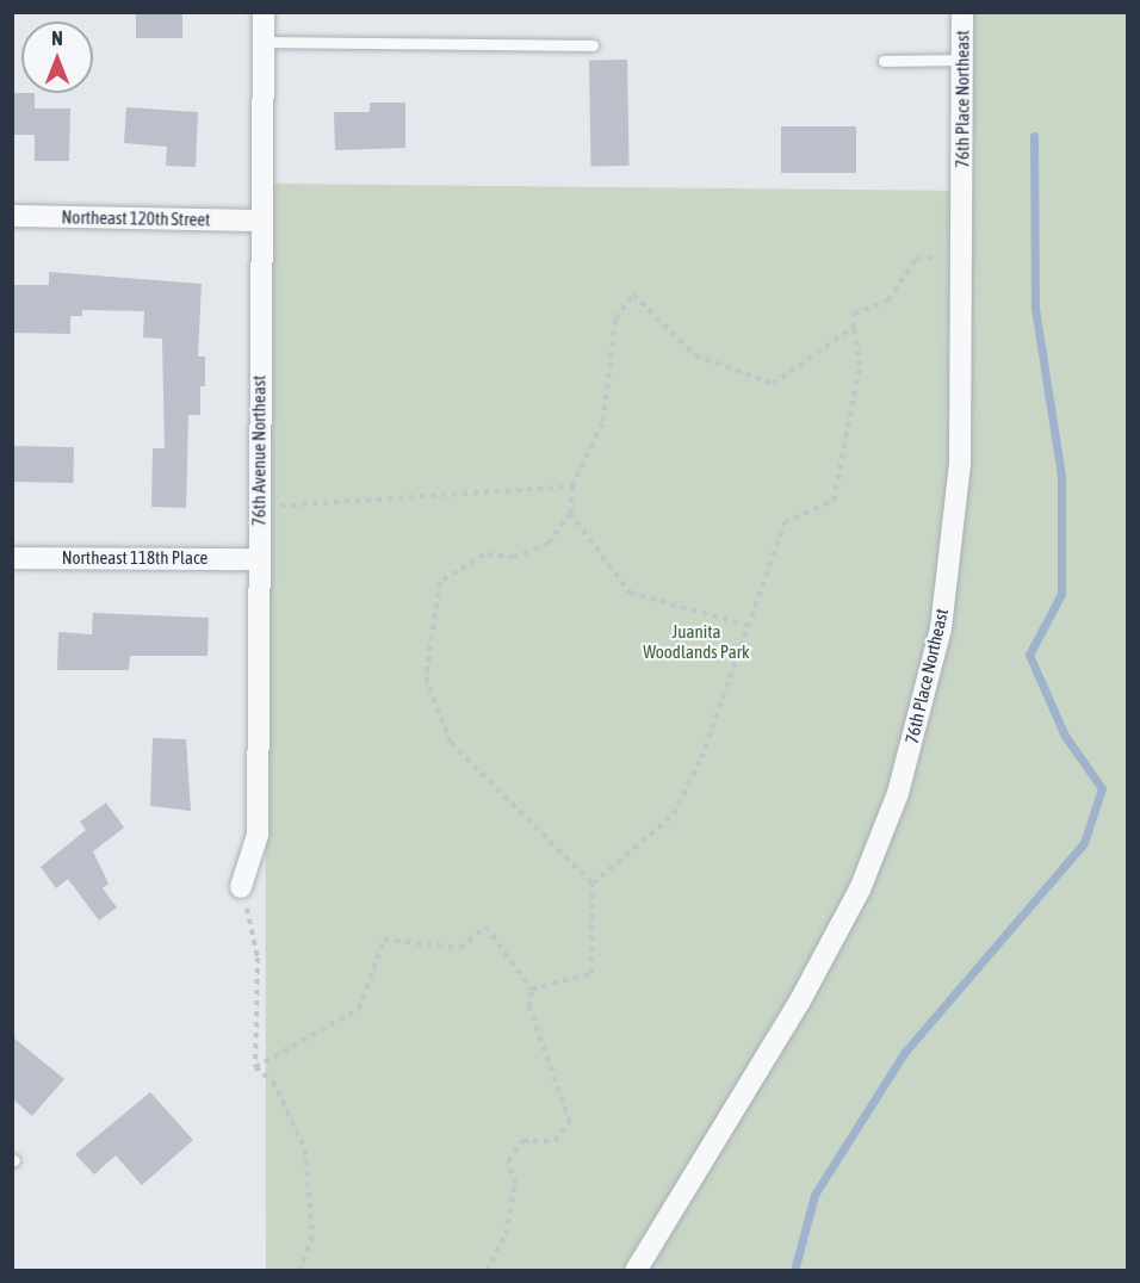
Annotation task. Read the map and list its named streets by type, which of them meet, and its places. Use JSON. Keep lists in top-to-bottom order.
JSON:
{
  "streets": {
    "street": [
      "76th Place Northeast",
      "Northeast 120th Street",
      "76th Avenue Northeast",
      "Northeast 118th Place"
    ]
  },
  "crossings": [
    ["Northeast 120th Street", "76th Avenue Northeast"],
    ["76th Avenue Northeast", "Northeast 118th Place"]
  ],
  "parks": ["Juanita Woodlands Park"],
  "north": "top"
}
